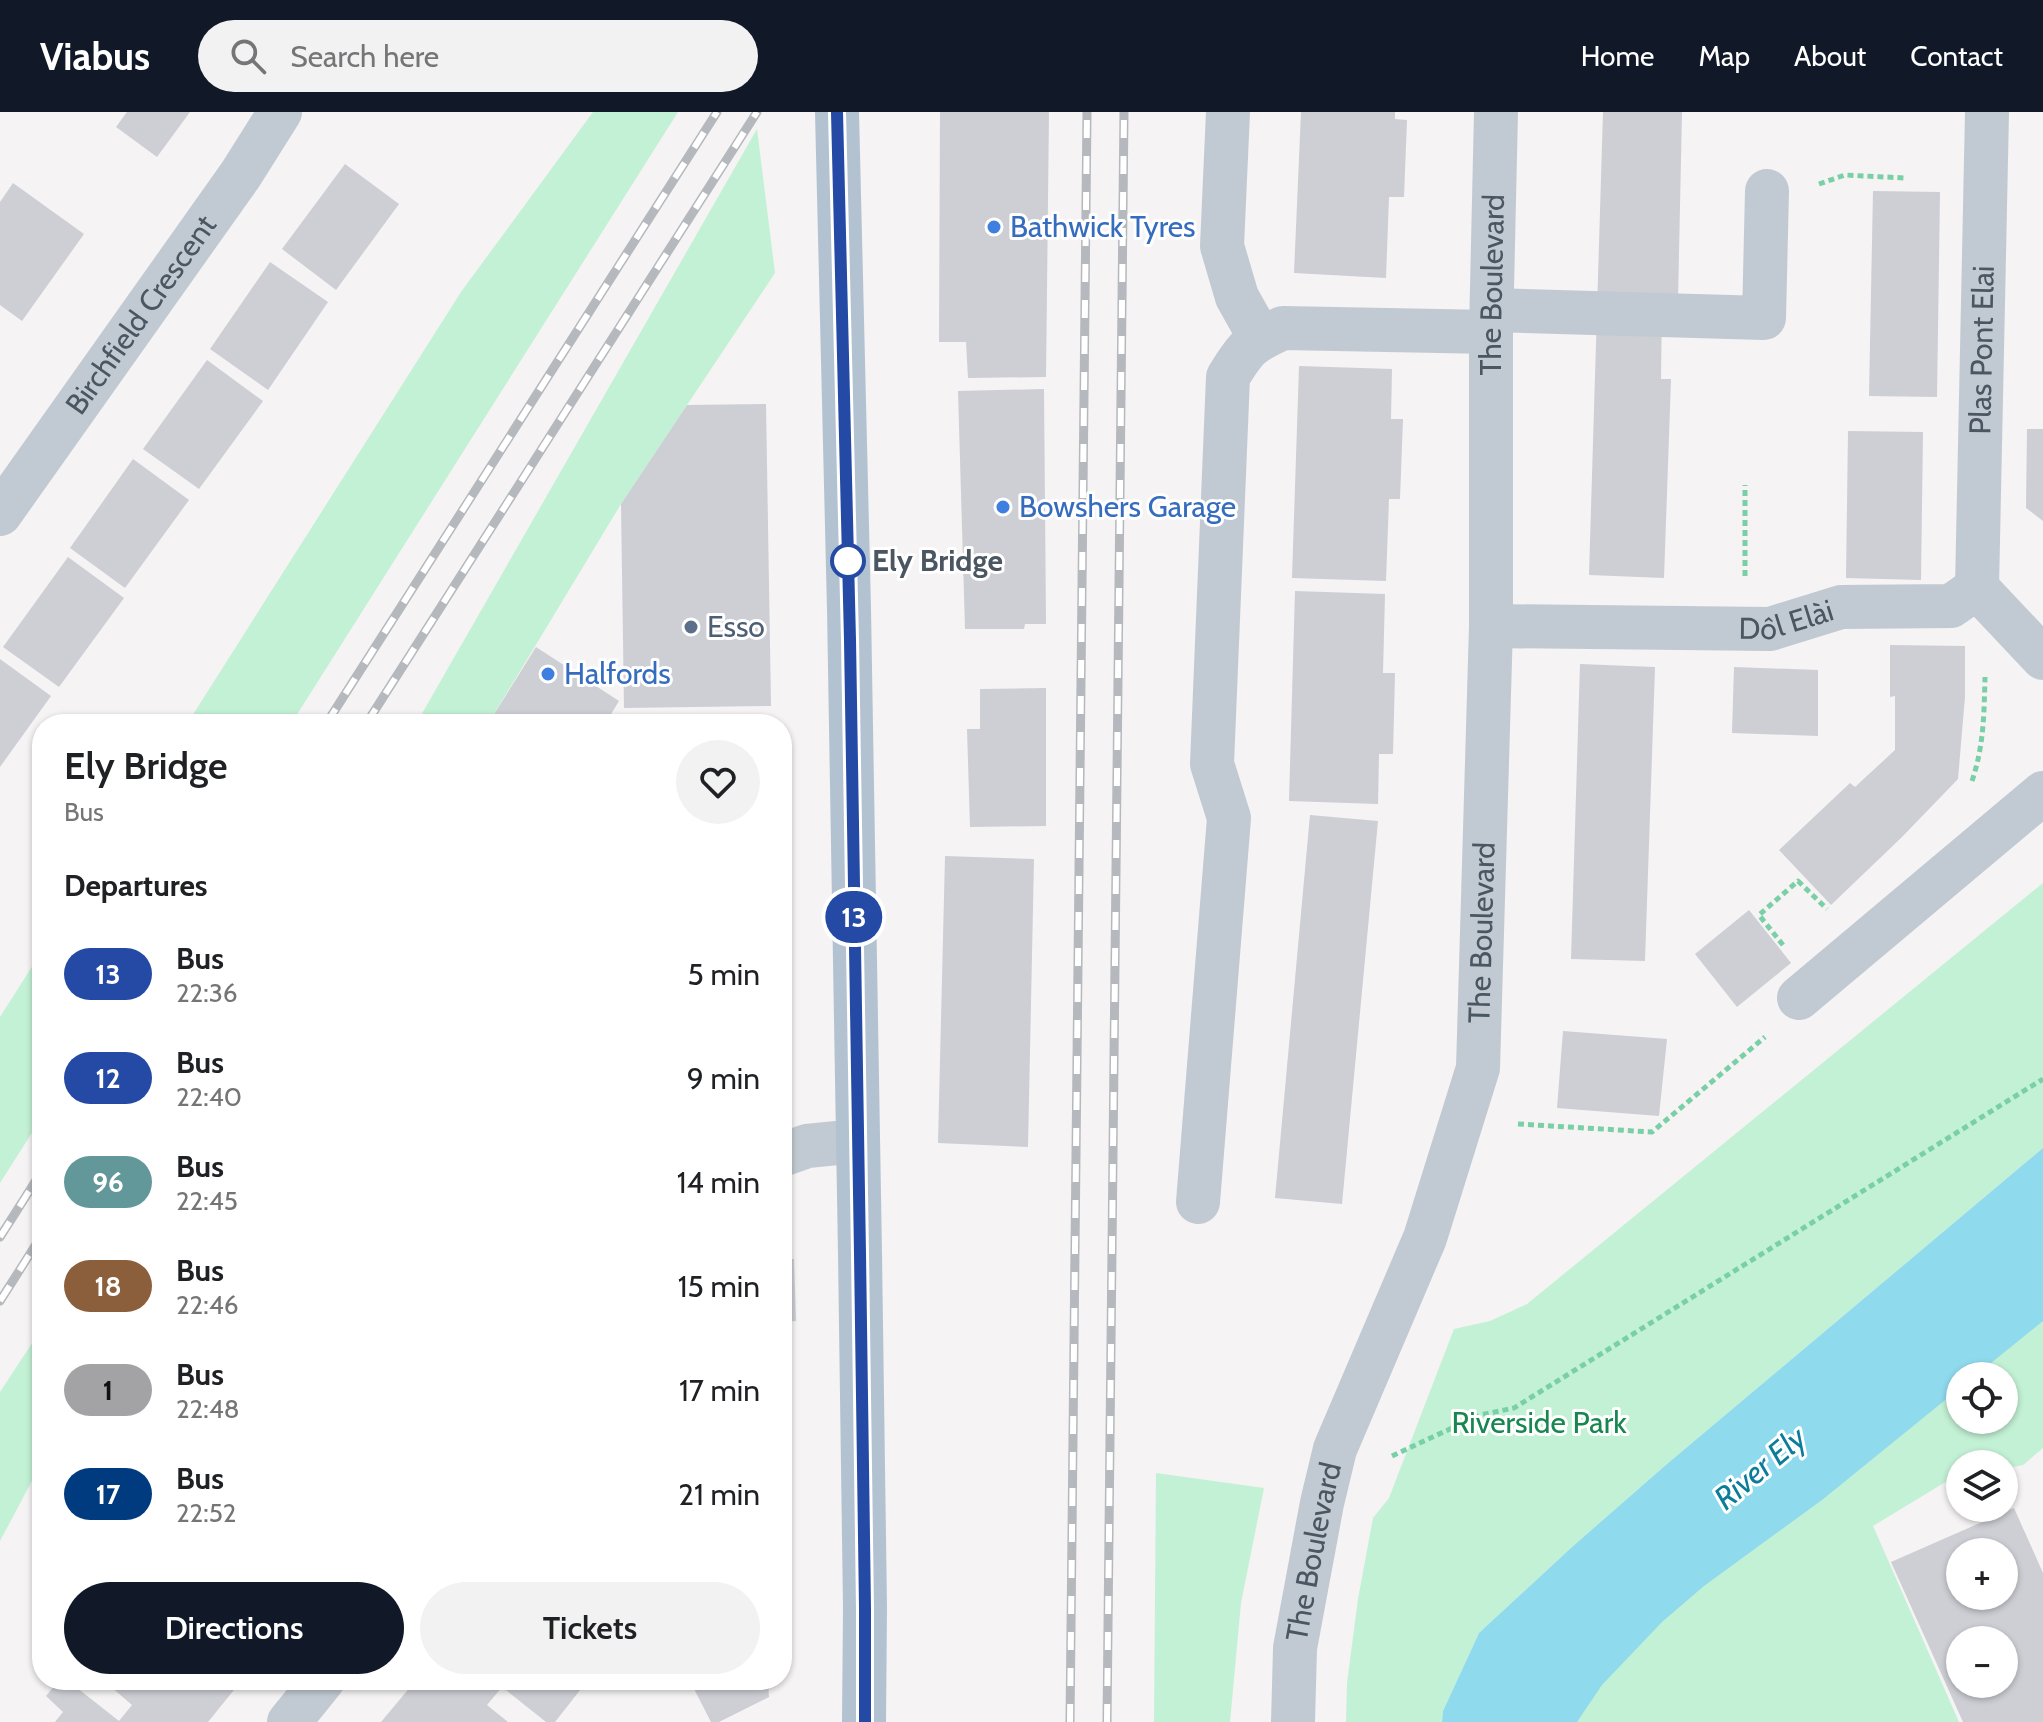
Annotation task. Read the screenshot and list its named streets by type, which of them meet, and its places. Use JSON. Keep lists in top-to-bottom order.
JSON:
{
  "streets": {
    "street": [
      "The Boulevard",
      "Birchfield Crescent",
      "Plas Pont Elai",
      "Dôl Elài"
    ]
  },
  "crossings": [
    ["The Boulevard", "Dôl Elài"],
    ["Plas Pont Elai", "Dôl Elài"]
  ],
  "water": ["River Ely"],
  "parks": ["Riverside Park"],
  "places": [
    "Bathwick Tyres",
    "Bowshers Garage",
    "Ely Bridge",
    "Esso",
    "Halfords"
  ],
  "lines": ["bus line 13"],
  "page": {
    "header": "Viabus",
    "search": "Search here",
    "nav": [
      "Home",
      "Map",
      "About",
      "Contact"
    ],
    "on_map": "13",
    "heading": [
      ["Ely Bridge", "Bus"],
      "Departures"
    ],
    "list": [
      {
        "mark": "13",
        "name": "Bus",
        "note": "22:36",
        "value": "5 min"
      },
      {
        "mark": "12",
        "name": "Bus",
        "note": "22:40",
        "value": "9 min"
      },
      {
        "mark": "96",
        "name": "Bus",
        "note": "22:45",
        "value": "14 min"
      },
      {
        "mark": "18",
        "name": "Bus",
        "note": "22:46",
        "value": "15 min"
      },
      {
        "mark": "1",
        "name": "Bus",
        "note": "22:48",
        "value": "17 min"
      },
      {
        "mark": "17",
        "name": "Bus",
        "note": "22:52",
        "value": "21 min"
      }
    ],
    "map_buttons": ["+", "−"],
    "buttons": ["Directions", "Tickets"]
  }
}
